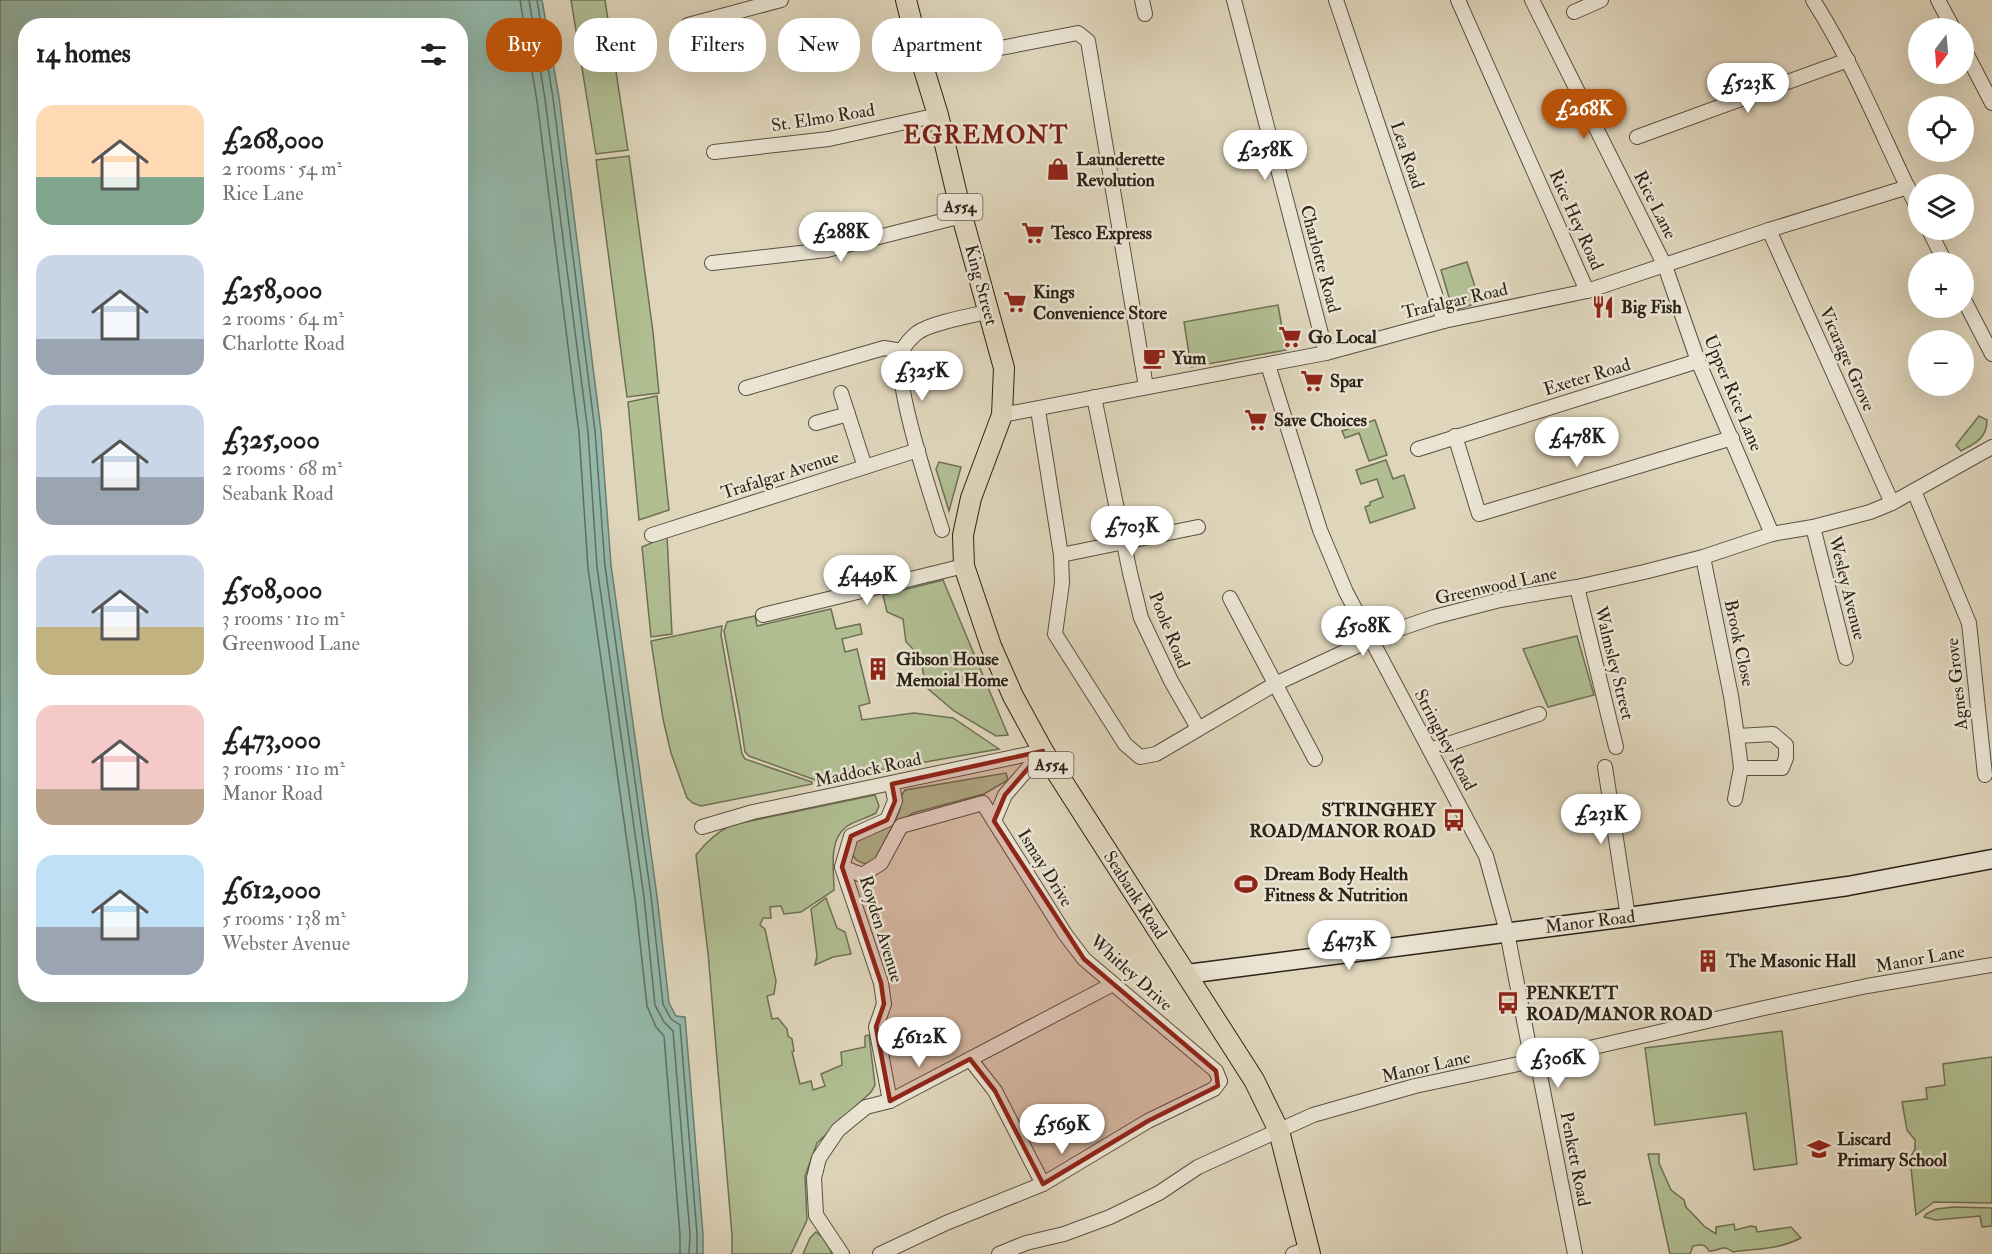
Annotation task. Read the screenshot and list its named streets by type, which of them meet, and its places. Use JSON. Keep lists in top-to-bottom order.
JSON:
{
  "streets": {
    "main road": [
      "A554",
      "King Street",
      "Seabank Road",
      "Manor Road"
    ],
    "street": [
      "St. Elmo Road",
      "Lea Road",
      "Rice Lane",
      "Rice Hey Road",
      "Charlotte Road",
      "Trafalgar Road",
      "Vicarage Grove",
      "Exeter Road",
      "Upper Rice Lane",
      "Trafalgar Avenue",
      "Greenwood Lane",
      "Wesley Avenue",
      "Poole Road",
      "Brook Close",
      "Walmsley Street",
      "Agnes Grove",
      "Stringhey Road",
      "Maddock Road",
      "Ismay Drive",
      "Royden Avenue",
      "Manor Lane",
      "Whitley Drive",
      "Penkett Road"
    ]
  },
  "crossings": [
    ["St. Elmo Road", "King Street"],
    ["Lea Road", "Trafalgar Road"],
    ["Rice Lane", "Trafalgar Road"],
    ["Rice Lane", "Upper Rice Lane"],
    ["Rice Hey Road", "Trafalgar Road"],
    ["Charlotte Road", "Trafalgar Road"],
    ["King Street", "Trafalgar Road"],
    ["King Street", "Seabank Road"],
    ["Trafalgar Road", "Vicarage Grove"],
    ["Trafalgar Road", "Upper Rice Lane"],
    ["Trafalgar Road", "Greenwood Lane"],
    ["Trafalgar Road", "Poole Road"],
    ["Trafalgar Road", "Stringhey Road"],
    ["Vicarage Grove", "Greenwood Lane"],
    ["Exeter Road", "Upper Rice Lane"],
    ["Upper Rice Lane", "Greenwood Lane"],
    ["Greenwood Lane", "Wesley Avenue"],
    ["Greenwood Lane", "Poole Road"],
    ["Greenwood Lane", "Brook Close"],
    ["Greenwood Lane", "Walmsley Street"],
    ["Greenwood Lane", "Agnes Grove"],
    ["Greenwood Lane", "Stringhey Road"],
    ["Stringhey Road", "Manor Road"],
    ["Stringhey Road", "Penkett Road"],
    ["Maddock Road", "Seabank Road"],
    ["Maddock Road", "Royden Avenue"],
    ["Ismay Drive", "Royden Avenue"],
    ["Ismay Drive", "Whitley Drive"],
    ["Seabank Road", "Manor Road"],
    ["Seabank Road", "Manor Lane"],
    ["Manor Road", "Penkett Road"],
    ["Manor Lane", "Penkett Road"]
  ],
  "districts": ["EGREMONT"],
  "places": {
    "shop": ["Launderette Revolution"],
    "supermarket": [
      "Tesco Express",
      "Kings Convenience Store",
      "Go Local",
      "Spar",
      "Save Choices"
    ],
    "restaurant": ["Big Fish"],
    "cafe": ["Yum"],
    "building": ["Gibson House Memoial Home", "The Masonic Hall"],
    "bus stop": ["STRINGHEY ROAD/MANOR ROAD", "PENKETT ROAD/MANOR ROAD"],
    "sports": ["Dream Body Health Fitness & Nutrition"],
    "school or university": ["Liscard Primary School"]
  },
  "north": "bottom",
  "page": {
    "map_buttons": ["+", "−"],
    "chip": [
      "Buy",
      "Rent",
      "Filters",
      "New",
      "Apartment"
    ],
    "heading": "14 homes",
    "price": [
      "£523K",
      "£268K",
      "£258K",
      "£288K",
      "£325K",
      "£478K",
      "£703K",
      "£449K",
      "£508K",
      "£231K",
      "£473K",
      "£612K",
      "£306K",
      "£569K"
    ],
    "list": [
      {
        "name": "£268,000",
        "note": "2 rooms · 54 m² · Rice Lane"
      },
      {
        "name": "£258,000",
        "note": "2 rooms · 64 m² · Charlotte Road"
      },
      {
        "name": "£325,000",
        "note": "2 rooms · 68 m² · Seabank Road"
      },
      {
        "name": "£508,000",
        "note": "3 rooms · 110 m² · Greenwood Lane"
      },
      {
        "name": "£473,000",
        "note": "3 rooms · 110 m² · Manor Road"
      },
      {
        "name": "£612,000",
        "note": "5 rooms · 138 m² · Webster Avenue"
      }
    ]
  }
}
